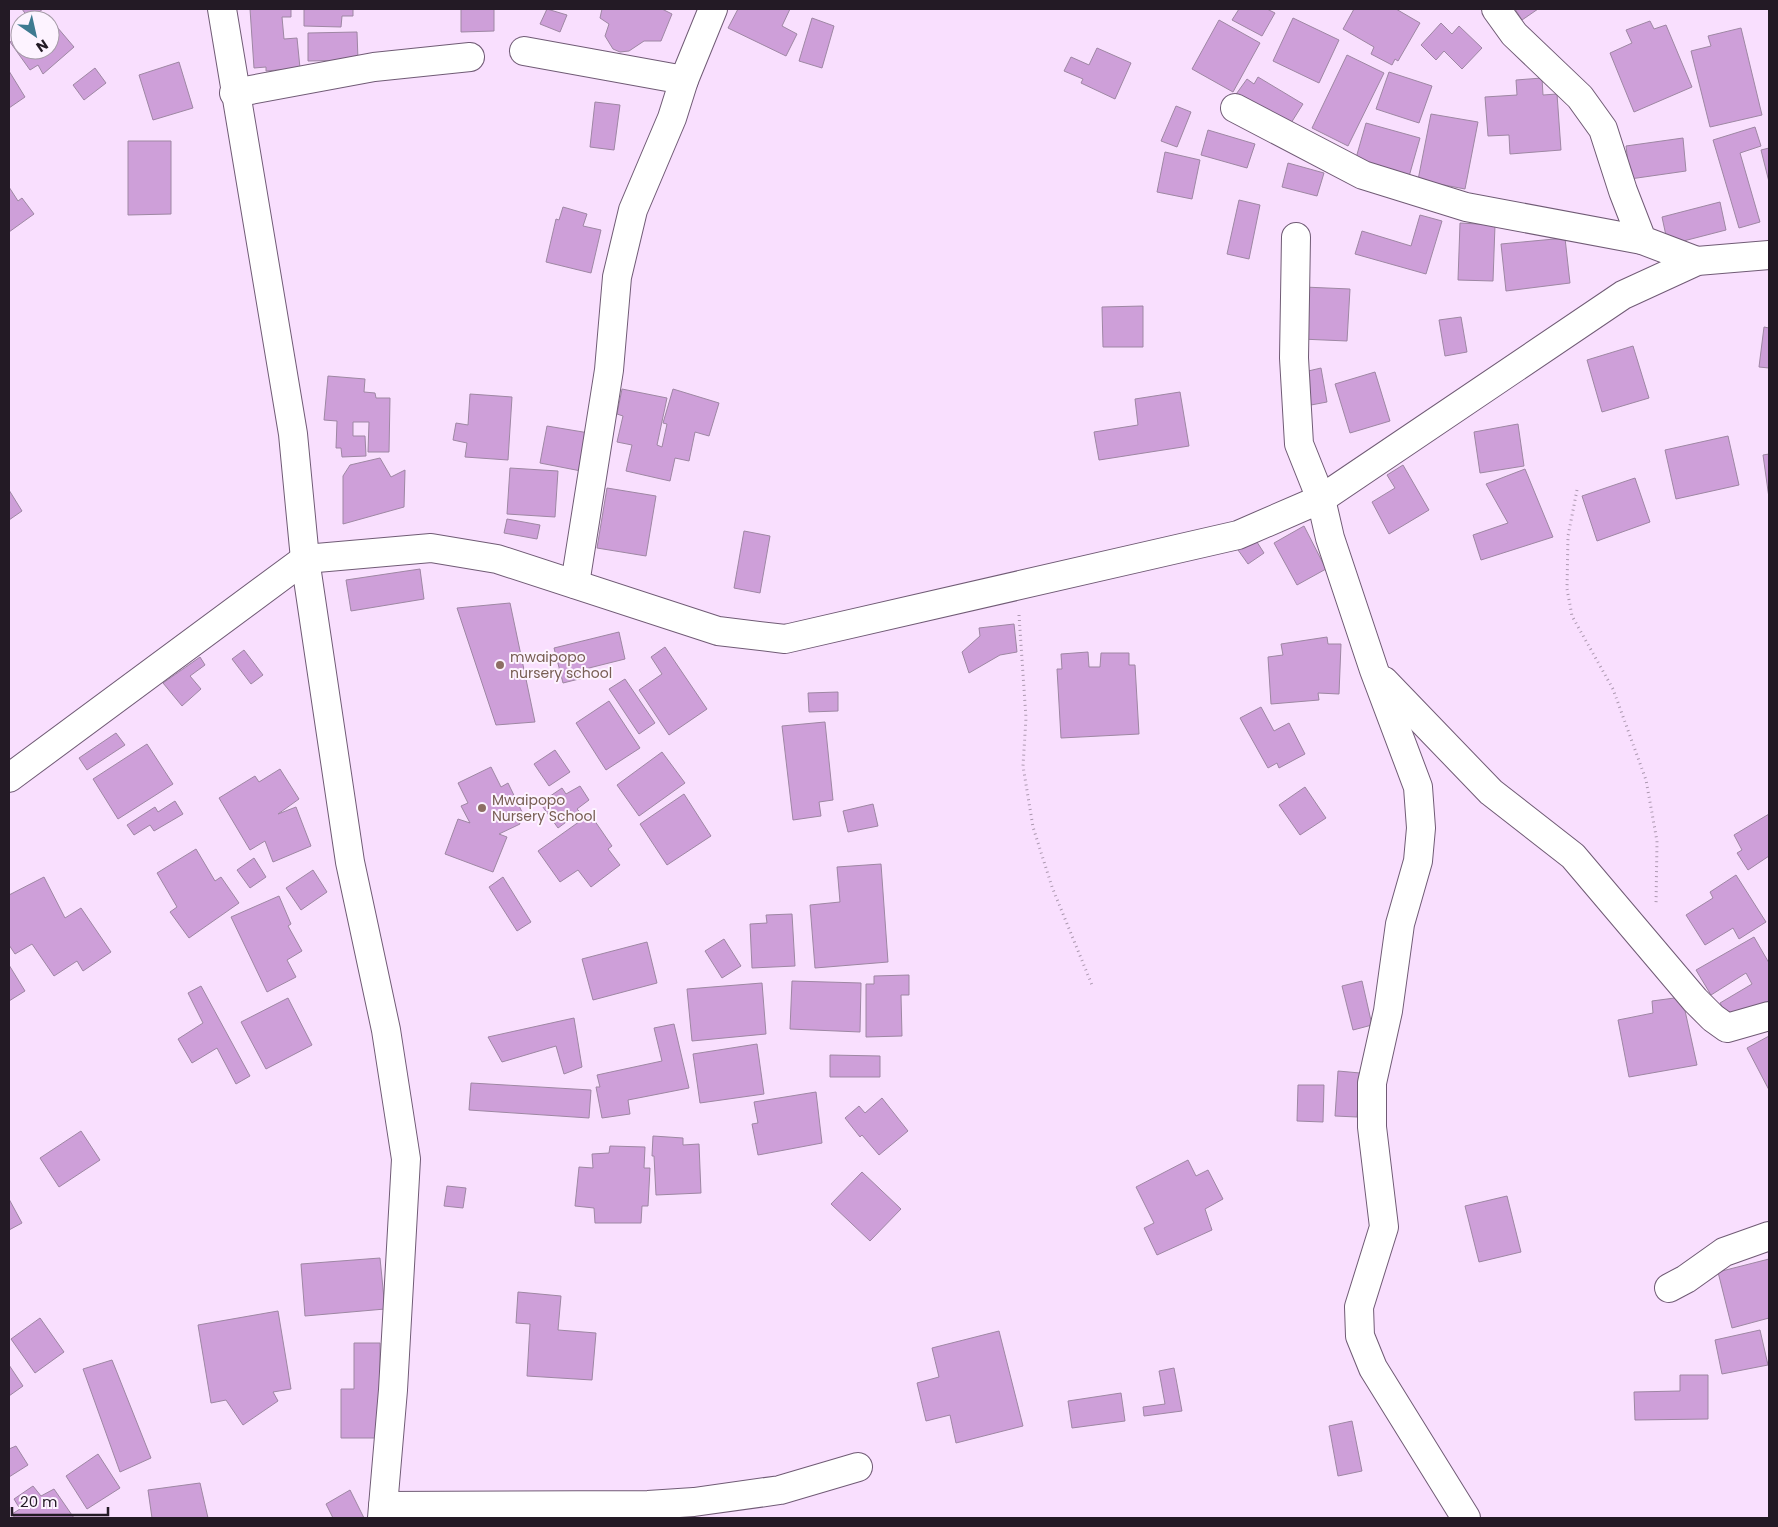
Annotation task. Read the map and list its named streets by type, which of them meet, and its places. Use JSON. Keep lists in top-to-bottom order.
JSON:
{
  "places": ["mwaipopo nursery school", "Mwaipopo Nursery School"],
  "scale_bar": "20 m",
  "north": "bottom right"
}
